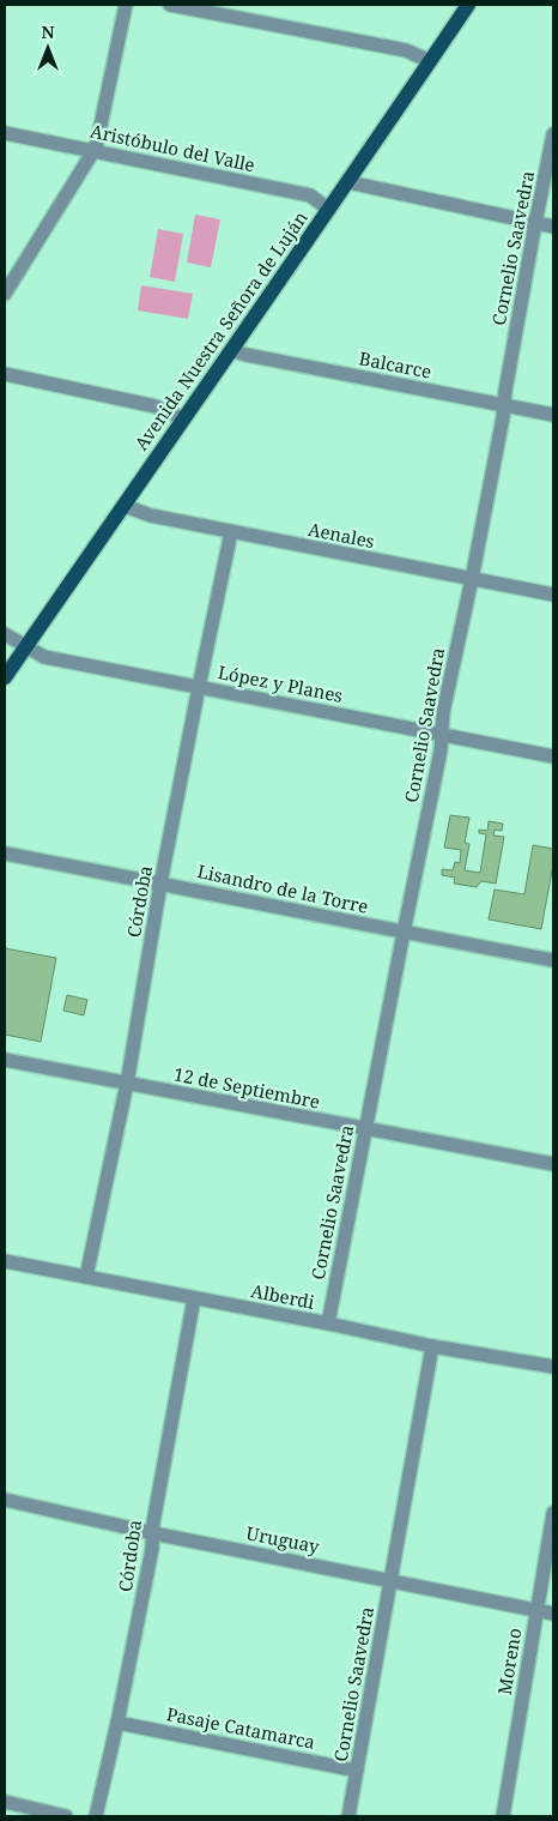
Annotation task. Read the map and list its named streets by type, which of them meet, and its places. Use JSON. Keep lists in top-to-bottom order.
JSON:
{
  "streets": {
    "main road": ["Avenida Nuestra Señora de Luján"],
    "street": [
      "Aristóbulo del Valle",
      "Cornelio Saavedra",
      "Balcarce",
      "Aenales",
      "López y Planes",
      "Lisandro de la Torre",
      "Córdoba",
      "12 de Septiembre",
      "Alberdi",
      "Uruguay",
      "Moreno",
      "Pasaje Catamarca"
    ]
  },
  "crossings": [
    ["Aristóbulo del Valle", "Avenida Nuestra Señora de Luján"],
    ["Cornelio Saavedra", "Balcarce"],
    ["Cornelio Saavedra", "Aenales"],
    ["Cornelio Saavedra", "López y Planes"],
    ["Cornelio Saavedra", "Lisandro de la Torre"],
    ["Cornelio Saavedra", "12 de Septiembre"],
    ["Cornelio Saavedra", "Alberdi"],
    ["Cornelio Saavedra", "Uruguay"],
    ["Cornelio Saavedra", "Pasaje Catamarca"],
    ["Avenida Nuestra Señora de Luján", "Balcarce"],
    ["Avenida Nuestra Señora de Luján", "Aenales"],
    ["Avenida Nuestra Señora de Luján", "López y Planes"],
    ["Aenales", "Córdoba"],
    ["López y Planes", "Córdoba"],
    ["Lisandro de la Torre", "Córdoba"],
    ["Córdoba", "12 de Septiembre"],
    ["Córdoba", "Alberdi"],
    ["Córdoba", "Uruguay"],
    ["Córdoba", "Pasaje Catamarca"],
    ["Uruguay", "Moreno"]
  ],
  "north": "top"
}
